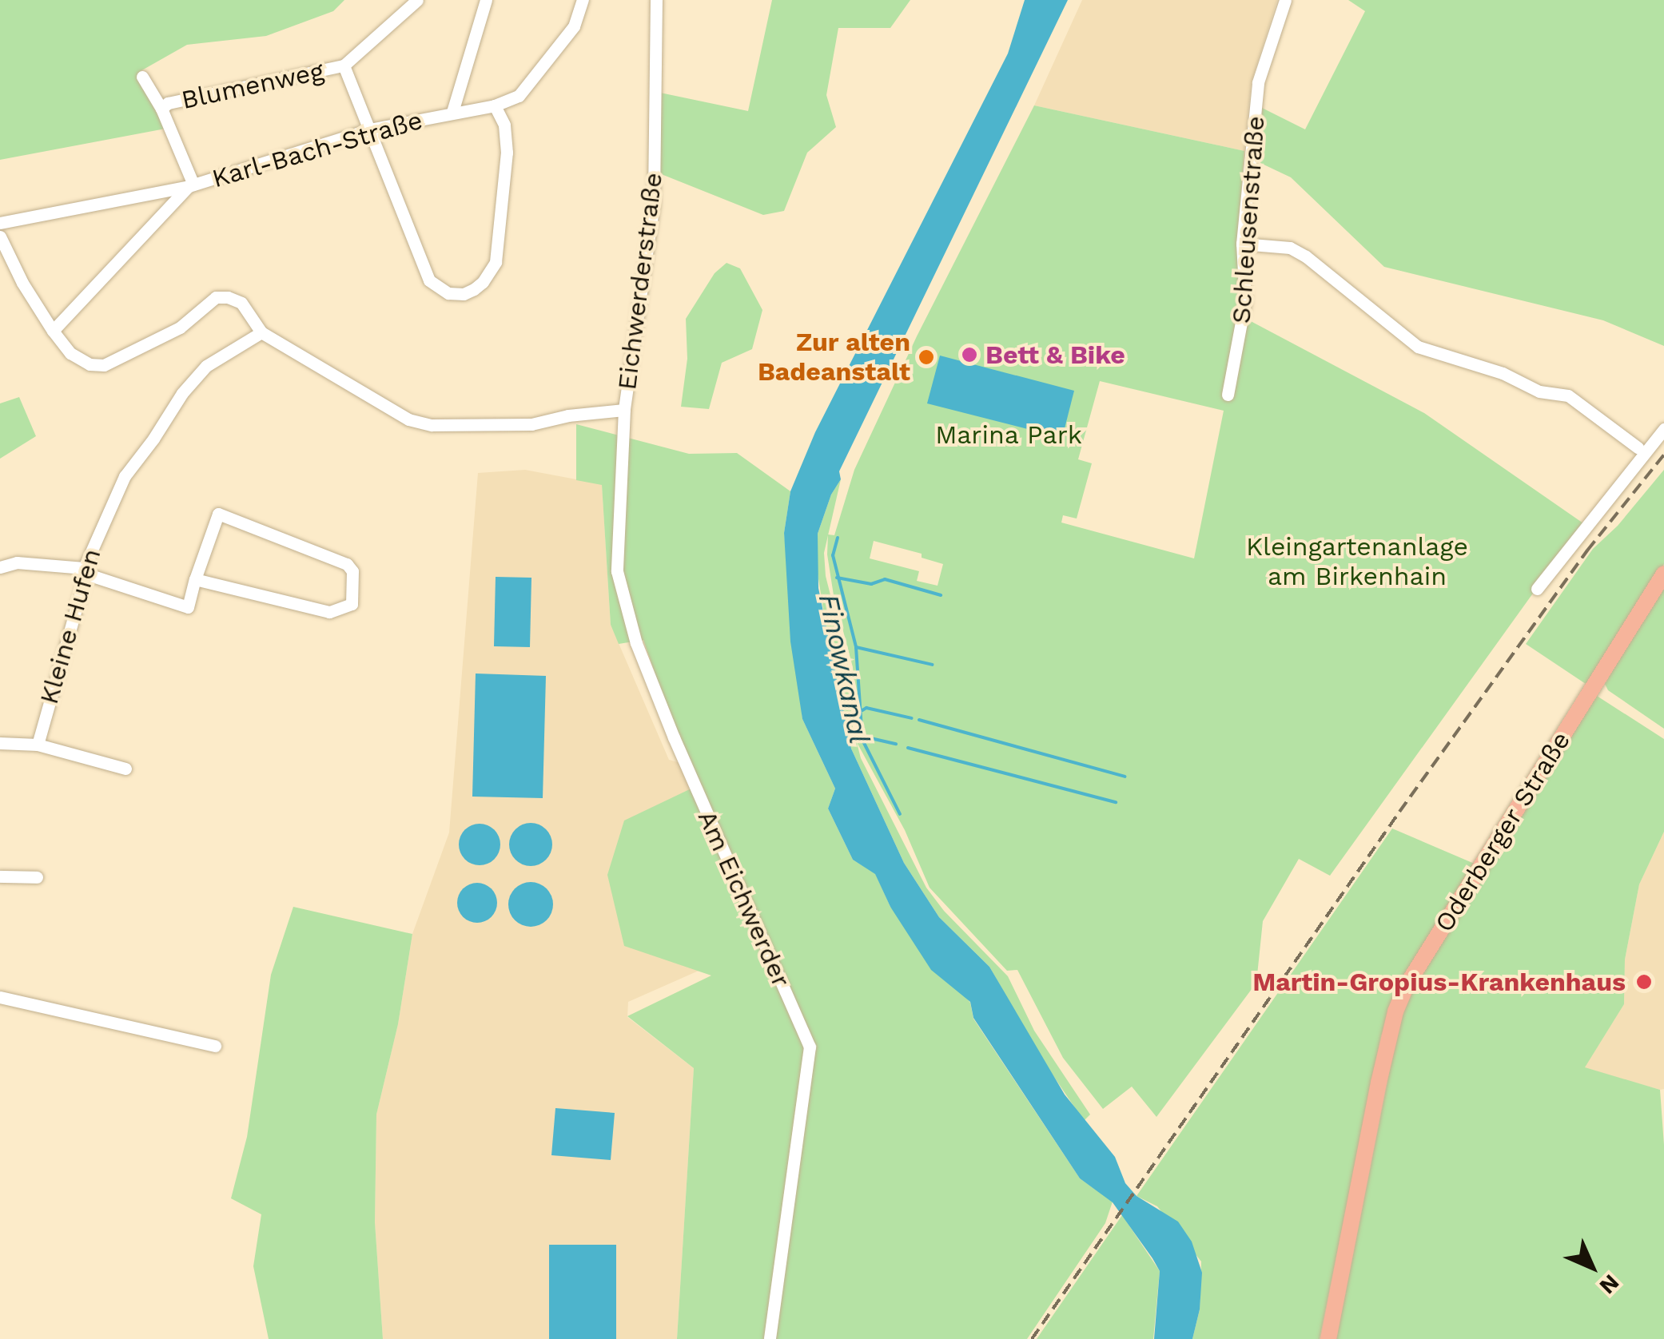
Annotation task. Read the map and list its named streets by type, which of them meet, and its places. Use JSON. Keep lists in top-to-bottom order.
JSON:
{
  "streets": {
    "main road": ["Oderberger Straße"],
    "street": [
      "Blumenweg",
      "Karl-Bach-Straße",
      "Schleusenstraße",
      "Eichwerderstraße",
      "Kleine Hufen",
      "Am Eichwerder"
    ]
  },
  "crossings": [
    ["Blumenweg", "Karl-Bach-Straße"],
    ["Eichwerderstraße", "Am Eichwerder"]
  ],
  "water": ["Finowkanal"],
  "parks": ["Marina Park", "Kleingartenanlage am Birkenhain"],
  "places": ["Bett & Bike", "Zur alten Badeanstalt", "Martin-Gropius-Krankenhaus"],
  "north": "bottom right"
}
